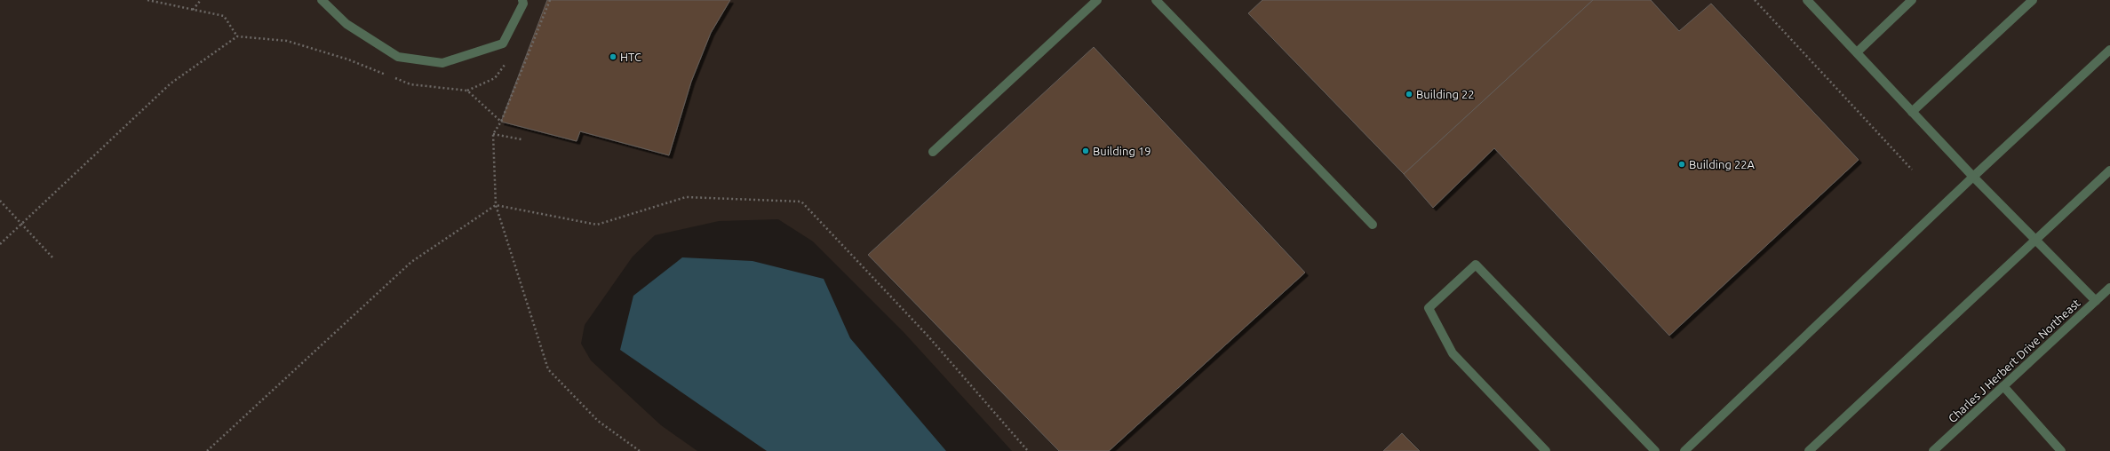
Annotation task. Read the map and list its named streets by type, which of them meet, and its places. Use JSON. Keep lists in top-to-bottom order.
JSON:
{
  "streets": {
    "street": ["Charles J Herbert Drive Northeast"]
  },
  "places": [
    "HTC",
    "Building 22",
    "Building 19",
    "Building 22A"
  ]
}
